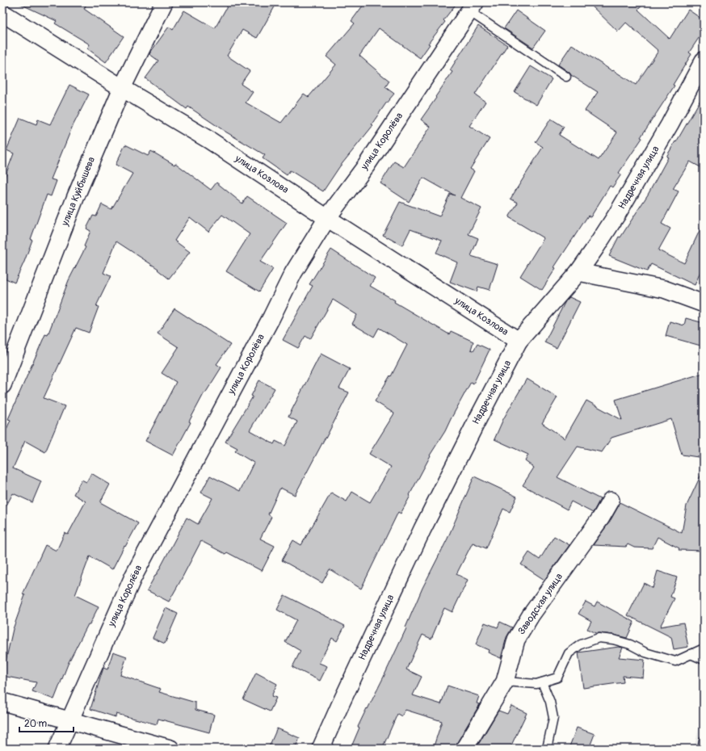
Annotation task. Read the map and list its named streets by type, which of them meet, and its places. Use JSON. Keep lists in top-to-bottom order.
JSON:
{
  "streets": {
    "street": [
      "улица Королёва",
      "улица Козлова",
      "Надречная улица",
      "улица Куйбышева",
      "Заводская улица"
    ]
  },
  "crossings": [
    ["улица Королёва", "улица Козлова"],
    ["улица Козлова", "Надречная улица"],
    ["улица Козлова", "улица Куйбышева"]
  ],
  "scale_bar": "20 m"
}
